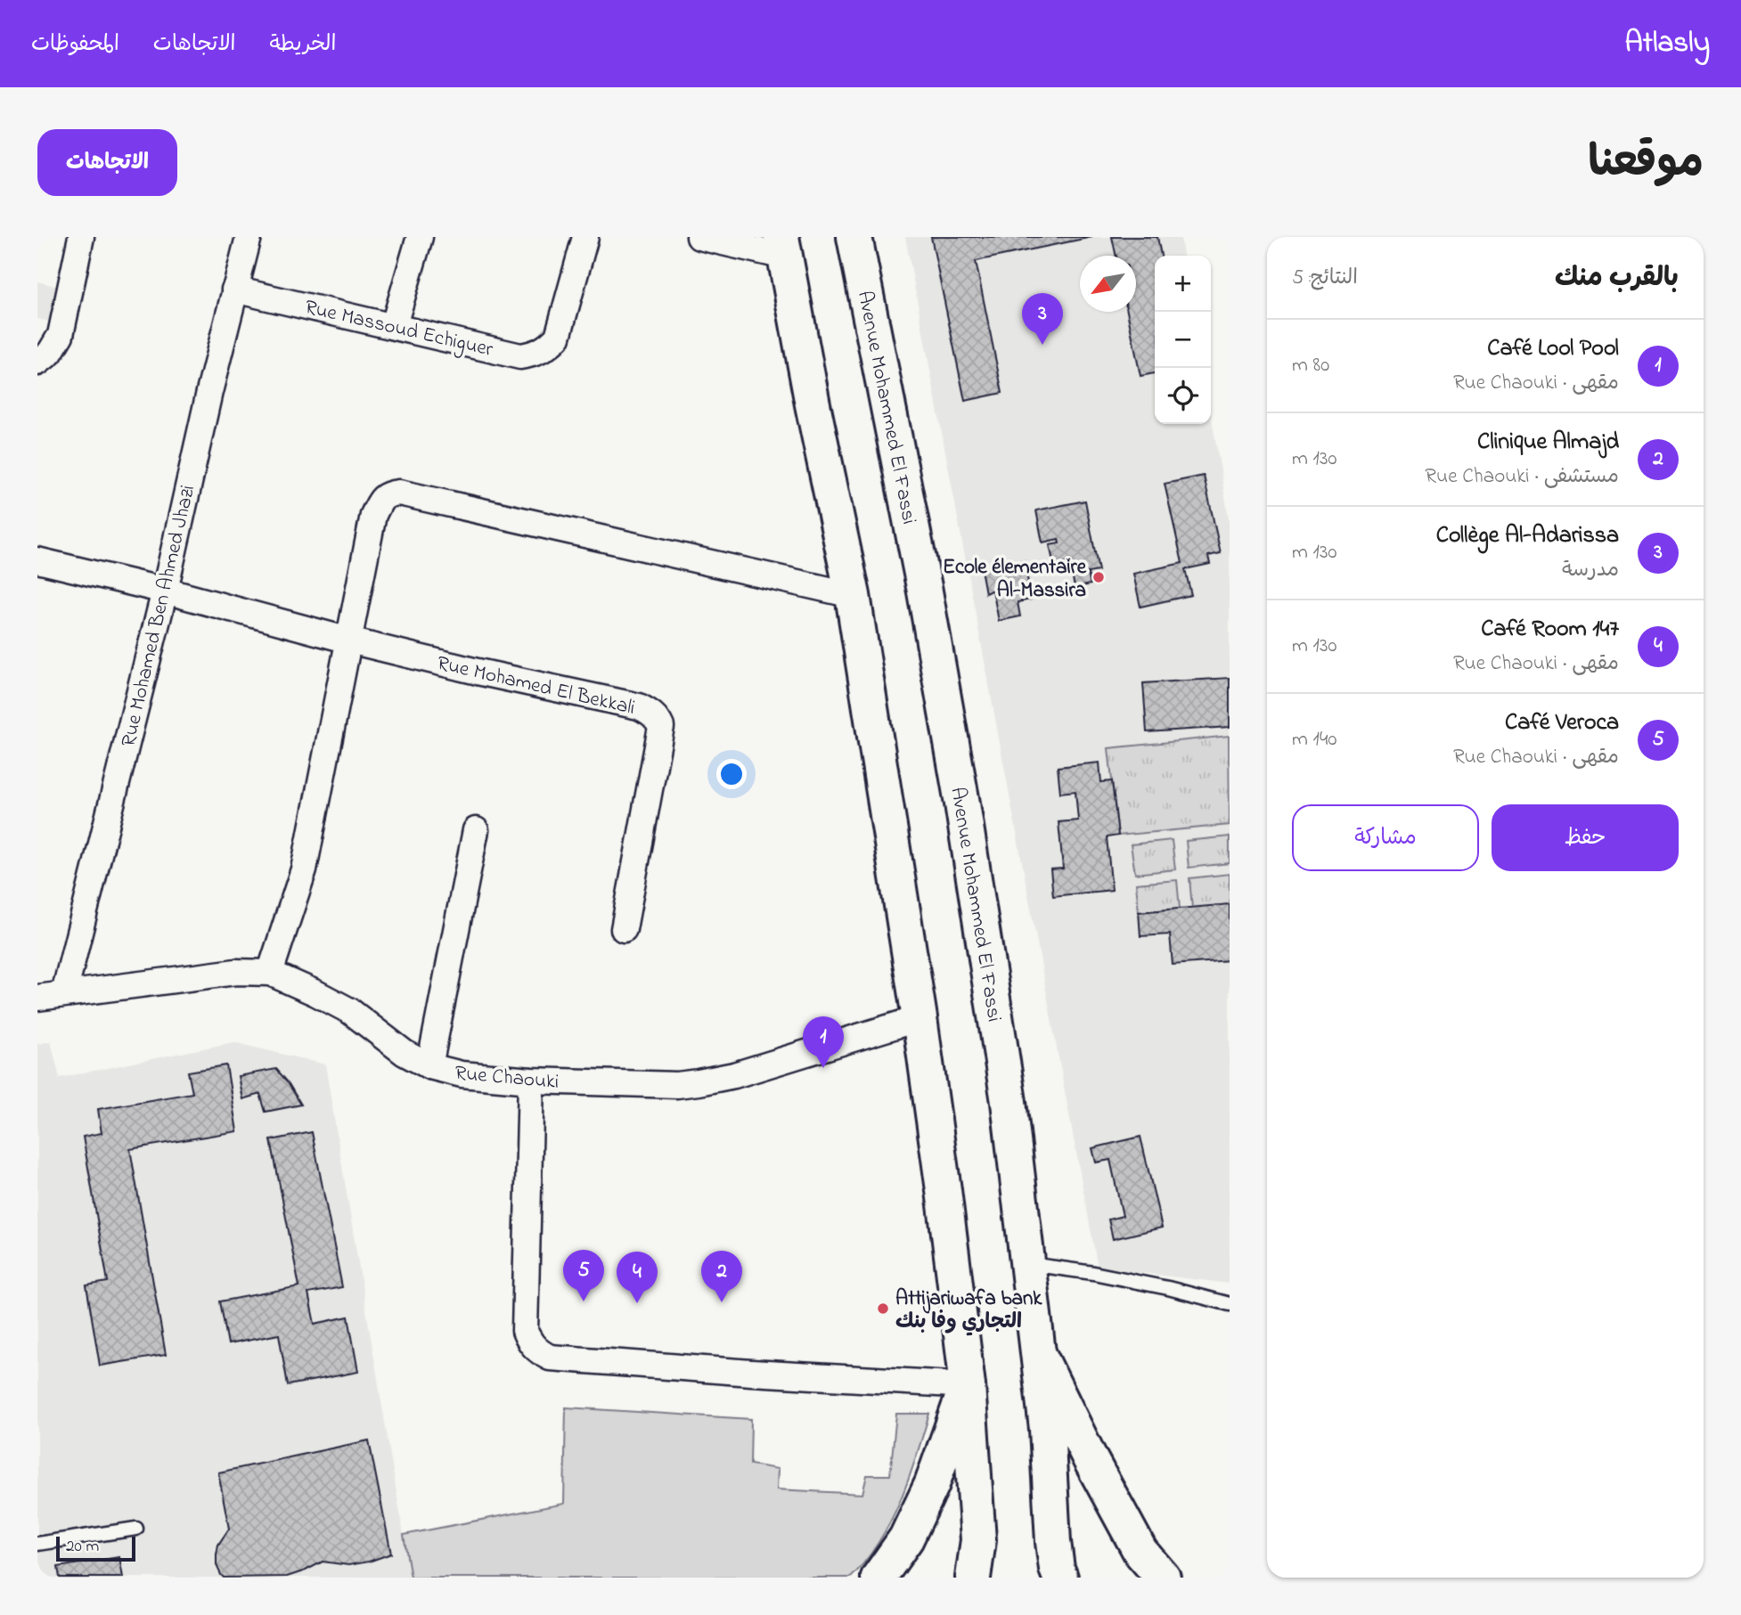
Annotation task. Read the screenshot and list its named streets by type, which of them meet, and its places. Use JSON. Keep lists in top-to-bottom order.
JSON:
{
  "streets": {
    "main road": ["Avenue Mohammed El Fassi"],
    "street": [
      "Rue Massoud Echiguer",
      "Rue Mohamed Ben Ahmed Jhazi",
      "Rue Mohamed El Bekkali",
      "Rue Chaouki"
    ]
  },
  "crossings": [
    ["Rue Massoud Echiguer", "Rue Mohamed Ben Ahmed Jhazi"],
    ["Rue Mohamed Ben Ahmed Jhazi", "Rue Mohamed El Bekkali"],
    ["Rue Mohamed Ben Ahmed Jhazi", "Rue Chaouki"]
  ],
  "places": ["Ecole élementaire Al-Massira", "Attijariwafa bank التجاري وفا بنك"],
  "scale_bar": "20 m",
  "north": "bottom left",
  "page": {
    "header": "Atlasly",
    "nav": ["الخريطة", "الاتجاهات", "المحفوظات"],
    "title": "موقعنا",
    "buttons": [
      "الاتجاهات",
      ["حفظ", "مشاركة"]
    ],
    "heading": ["بالقرب منك", "النتائج: 5"],
    "map_buttons": ["+", "−"],
    "pins": [
      "3",
      "1",
      "5",
      "2",
      "4"
    ],
    "list": [
      {
        "mark": "1",
        "name": "Café Lool Pool",
        "note": "مقهى · Rue Chaouki",
        "value": "80 m"
      },
      {
        "mark": "2",
        "name": "Clinique Almajd",
        "note": "مستشفى · Rue Chaouki",
        "value": "130 m"
      },
      {
        "mark": "3",
        "name": "Collège Al-Adarissa",
        "note": "مدرسة",
        "value": "130 m"
      },
      {
        "mark": "4",
        "name": "Café Room 147",
        "note": "مقهى · Rue Chaouki",
        "value": "130 m"
      },
      {
        "mark": "5",
        "name": "Café Veroca",
        "note": "مقهى · Rue Chaouki",
        "value": "140 m"
      }
    ],
    "scale": "20 m"
  }
}
